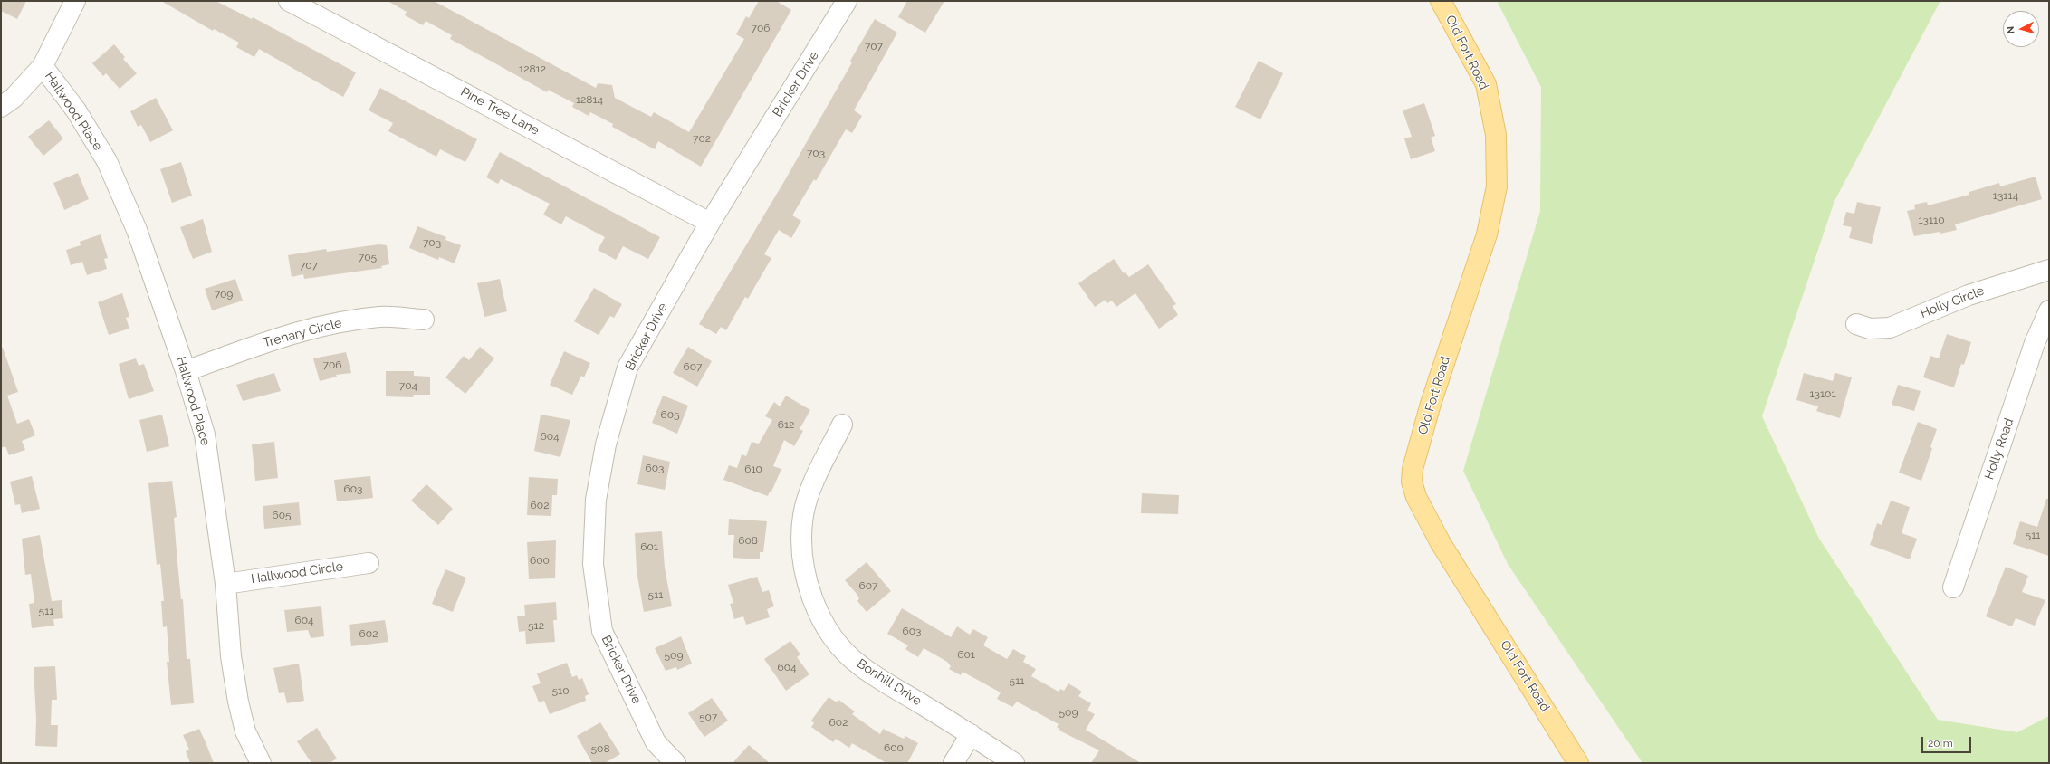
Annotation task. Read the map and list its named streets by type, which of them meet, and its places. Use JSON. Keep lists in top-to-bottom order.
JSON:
{
  "streets": {
    "main road": ["Old Fort Road"],
    "street": [
      "Bricker Drive",
      "Hallwood Place",
      "Pine Tree Lane",
      "Holly Circle",
      "Trenary Circle",
      "Holly Road",
      "Hallwood Circle",
      "Bonhill Drive"
    ]
  },
  "crossings": [
    ["Bricker Drive", "Pine Tree Lane"],
    ["Hallwood Place", "Trenary Circle"],
    ["Hallwood Place", "Hallwood Circle"]
  ],
  "house_numbers": [
    "706",
    "707",
    "12812",
    "12814",
    "702",
    "703",
    "13114",
    "13110",
    "703",
    "705",
    "707",
    "709",
    "706",
    "607",
    "704",
    "13101",
    "605",
    "612",
    "604",
    "603",
    "610",
    "603",
    "602",
    "605",
    "511",
    "608",
    "601",
    "600",
    "607",
    "511",
    "511",
    "604",
    "512",
    "603",
    "602",
    "601",
    "509",
    "604",
    "511",
    "510",
    "509",
    "507",
    "602",
    "600",
    "508"
  ],
  "scale_bar": "20 m",
  "north": "left"
}
